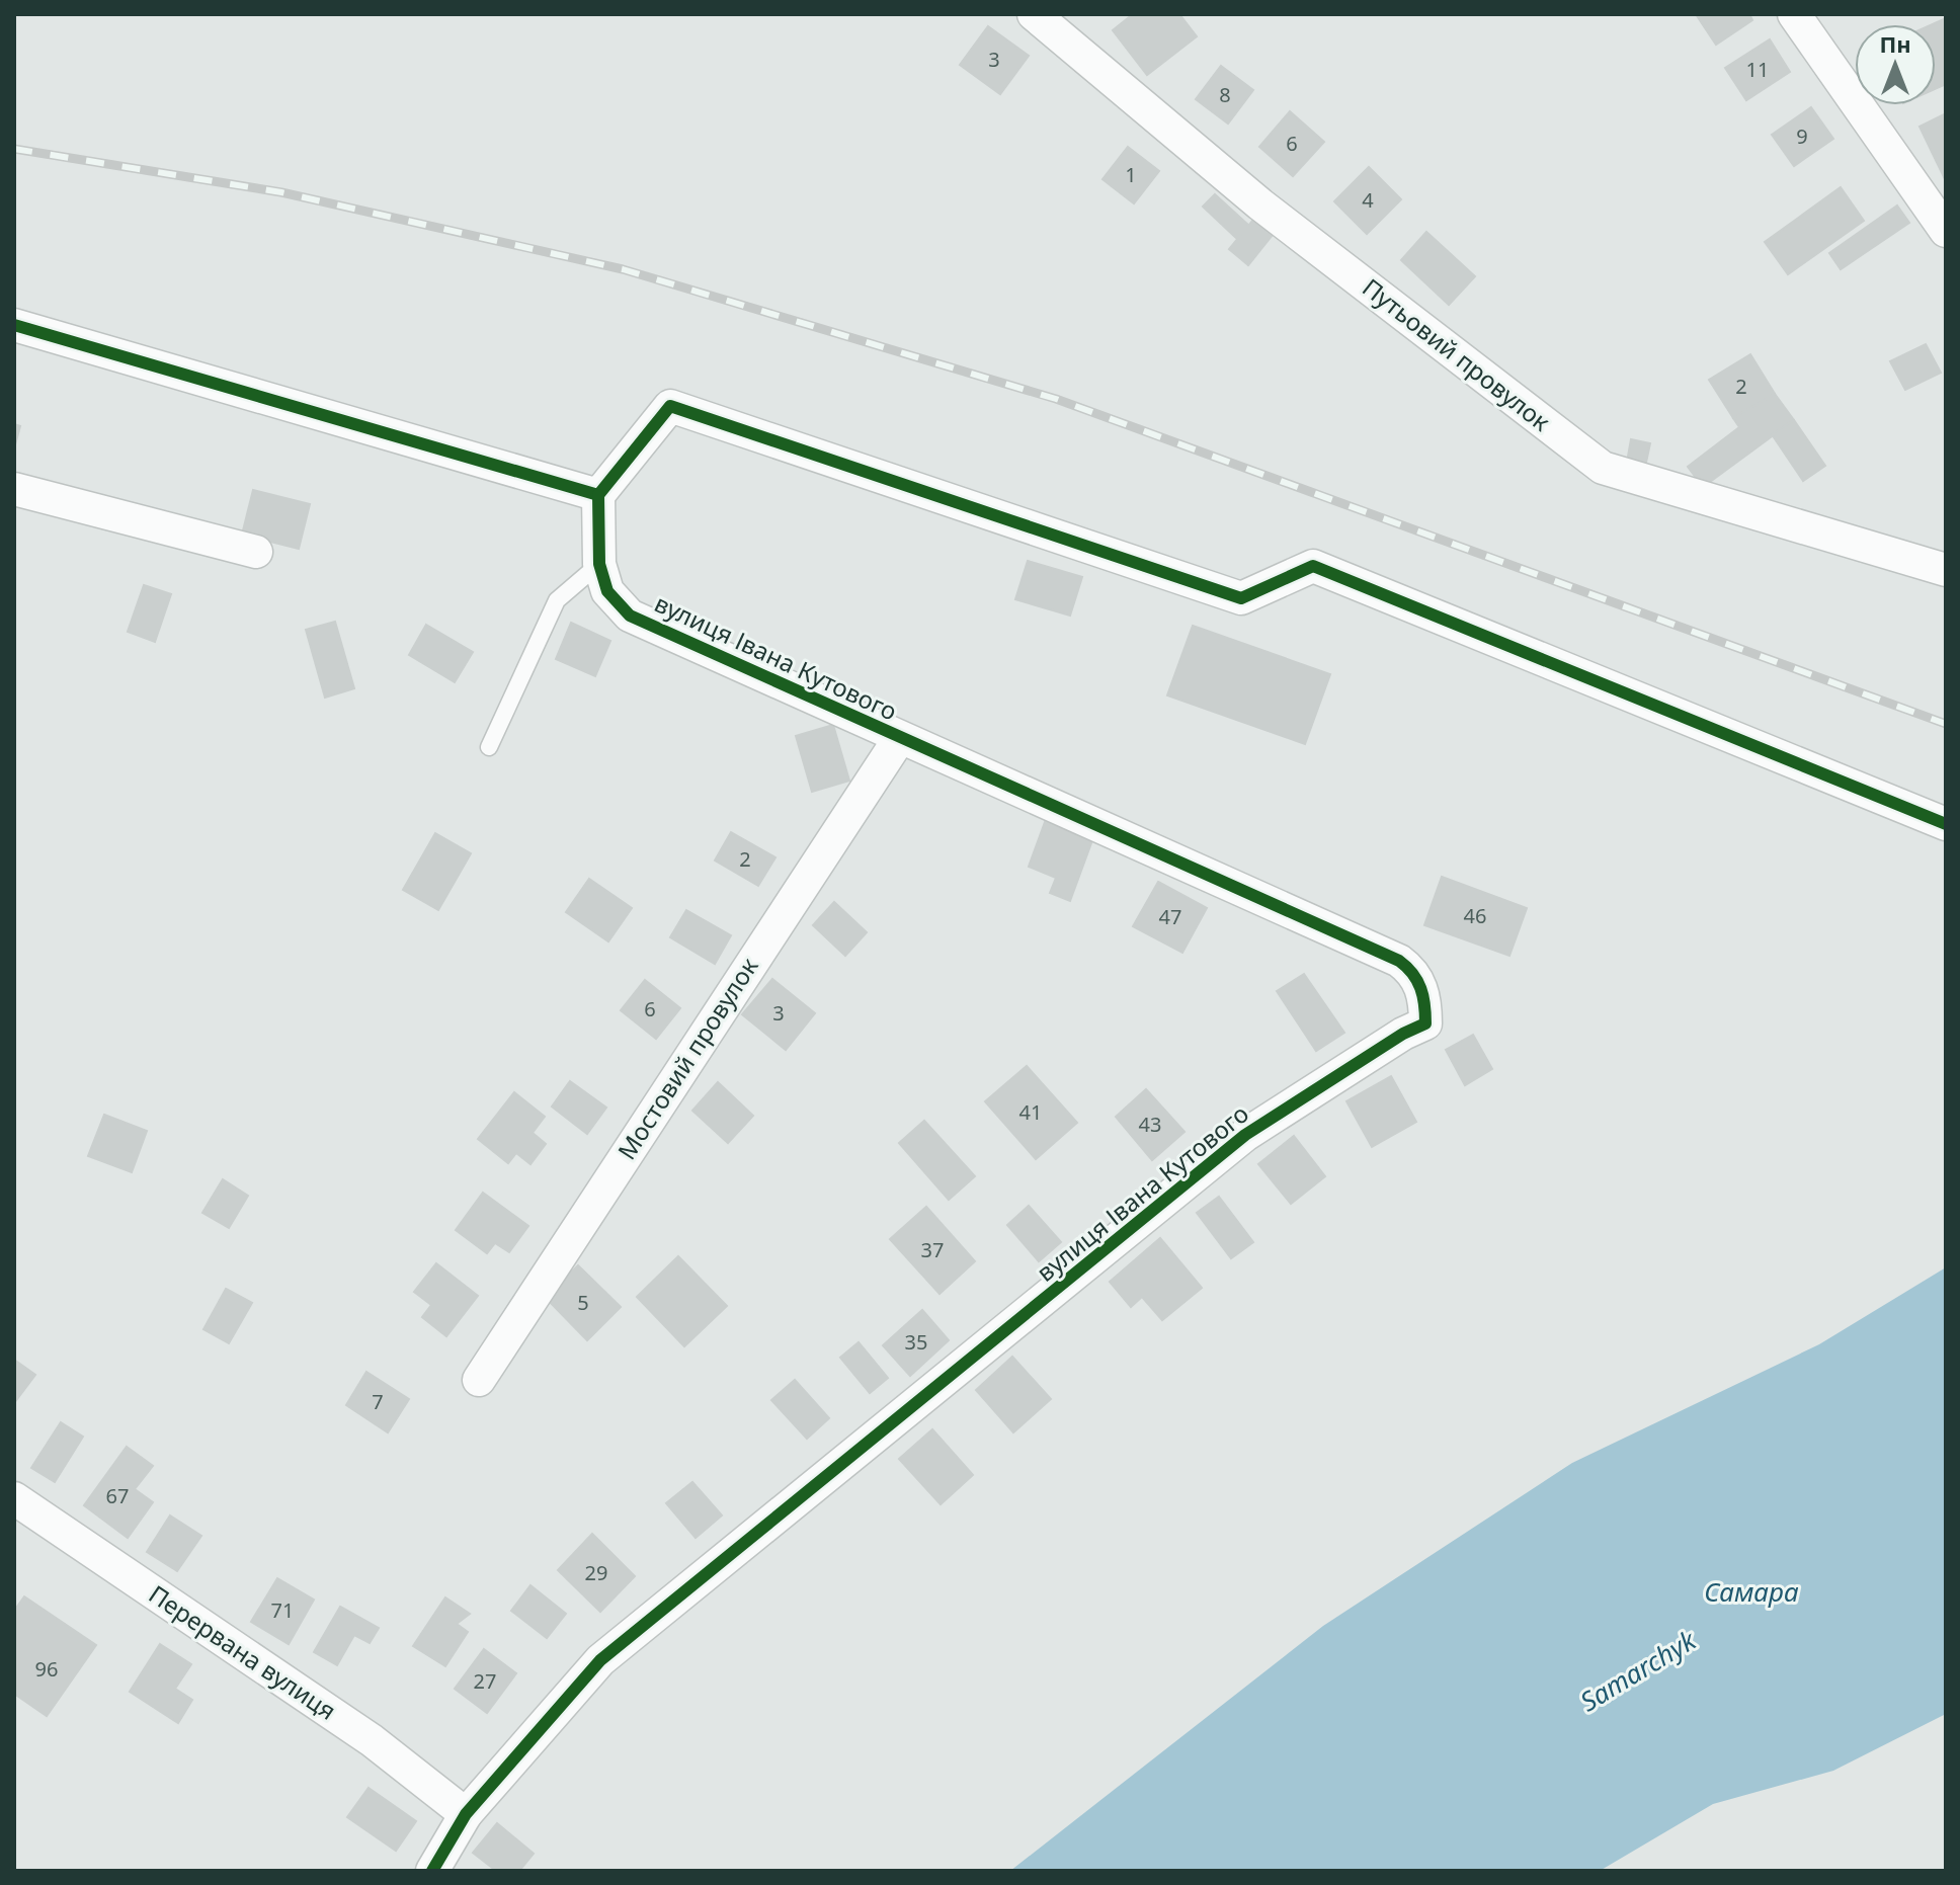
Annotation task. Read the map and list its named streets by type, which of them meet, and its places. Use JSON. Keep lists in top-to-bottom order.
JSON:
{
  "streets": {
    "street": [
      "Путьовий провулок",
      "вулиця Івана Кутового",
      "Мостовий провулок",
      "Перервана вулиця"
    ]
  },
  "crossings": [
    ["вулиця Івана Кутового", "Мостовий провулок"],
    ["вулиця Івана Кутового", "Перервана вулиця"]
  ],
  "water": ["Самара", "Samarchyk"],
  "house_numbers": [
    "3",
    "11",
    "8",
    "9",
    "6",
    "1",
    "4",
    "2",
    "2",
    "46",
    "47",
    "6",
    "3",
    "41",
    "43",
    "37",
    "5",
    "35",
    "7",
    "67",
    "29",
    "71",
    "96",
    "27"
  ],
  "north": "top"
}
